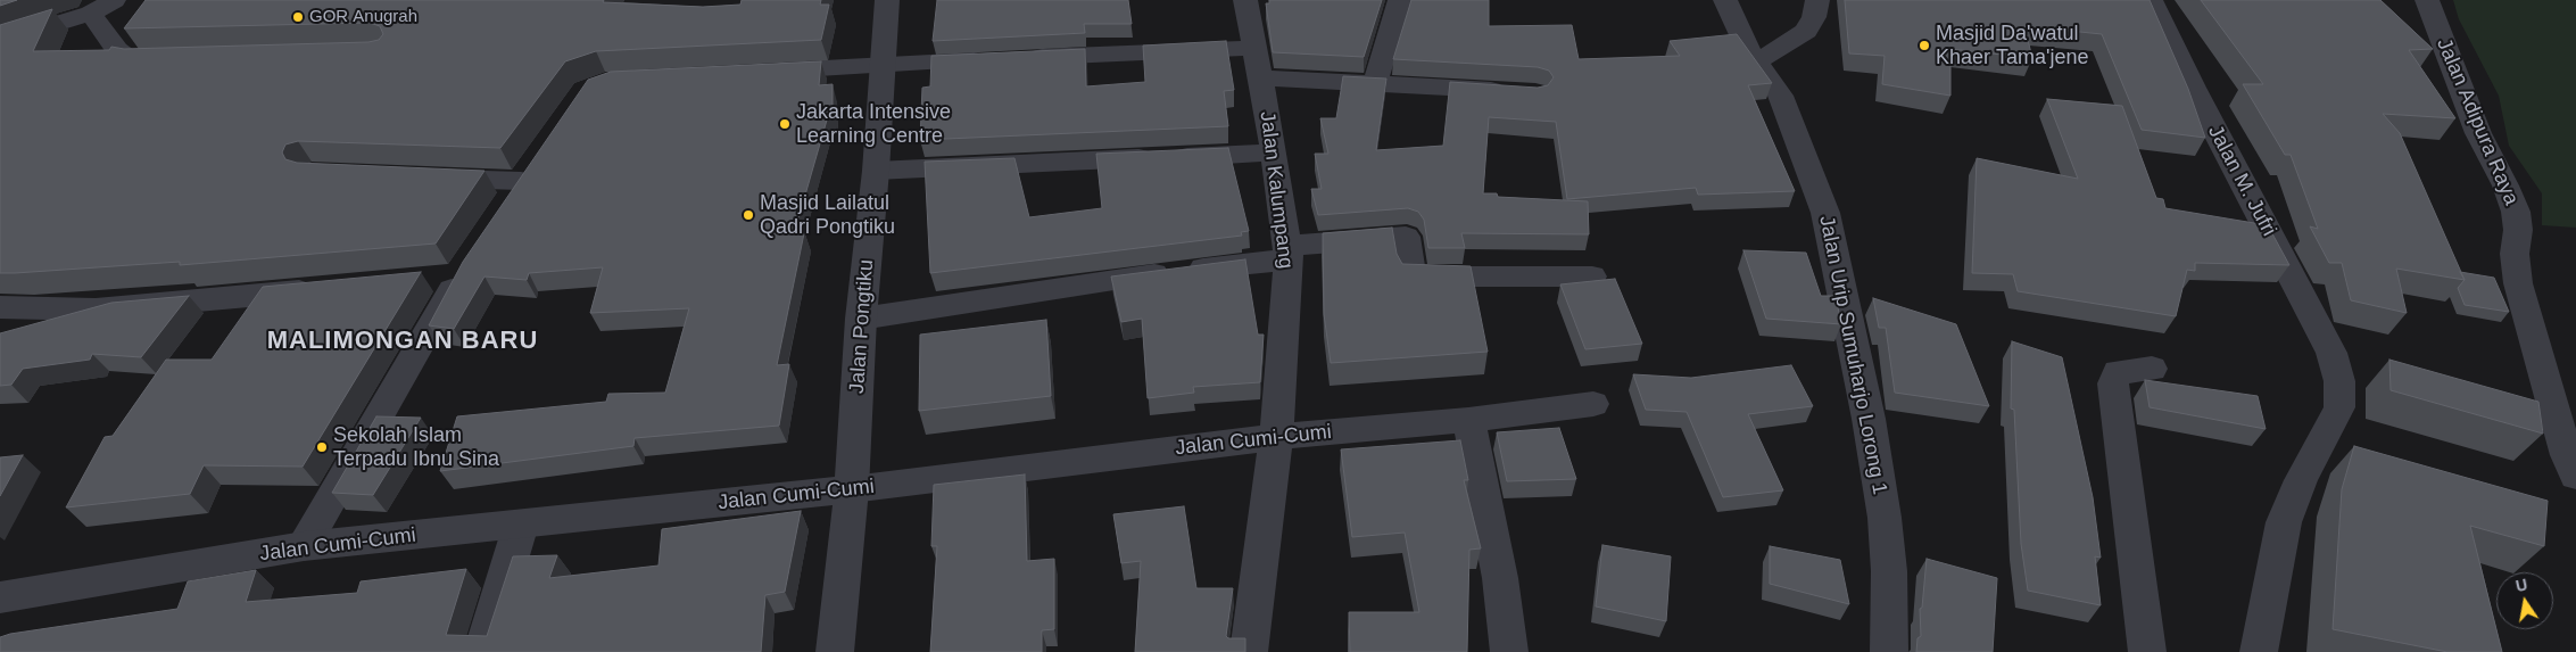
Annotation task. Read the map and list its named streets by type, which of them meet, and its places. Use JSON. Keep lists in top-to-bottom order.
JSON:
{
  "streets": {
    "street": [
      "Jalan Adipura Raya",
      "Jalan M. Jufri",
      "Jalan Kalumpang",
      "Jalan Pongtiku",
      "Jalan Urip Sumuharjo Lorong 1",
      "Jalan Cumi-Cumi"
    ]
  },
  "crossings": [
    ["Jalan Kalumpang", "Jalan Cumi-Cumi"],
    ["Jalan Pongtiku", "Jalan Cumi-Cumi"]
  ],
  "districts": ["MALIMONGAN BARU"],
  "places": [
    "GOR Anugrah",
    "Masjid Da'watul Khaer Tama'jene",
    "Jakarta Intensive Learning Centre",
    "Masjid Lailatul Qadri Pongtiku",
    "Sekolah Islam Terpadu Ibnu Sina"
  ],
  "north": "top"
}
